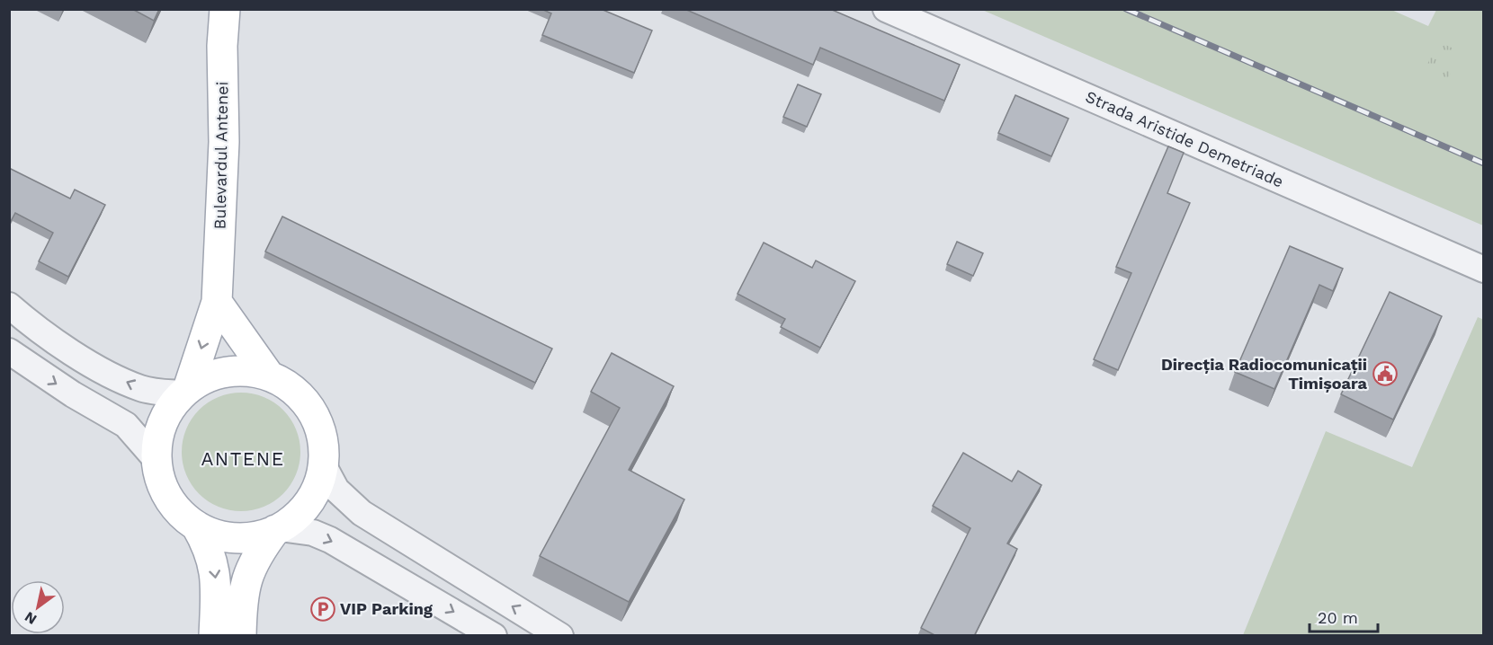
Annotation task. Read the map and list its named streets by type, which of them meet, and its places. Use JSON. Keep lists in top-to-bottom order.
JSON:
{
  "streets": {
    "main road": ["Bulevardul Antenei"],
    "street": ["Strada Aristide Demetriade"]
  },
  "districts": ["ANTENE"],
  "places": {
    "public building": ["Direcția Radiocomunicații Timișoara"],
    "parking": ["VIP Parking"]
  },
  "scale_bar": "20 m",
  "north": "bottom left"
}
